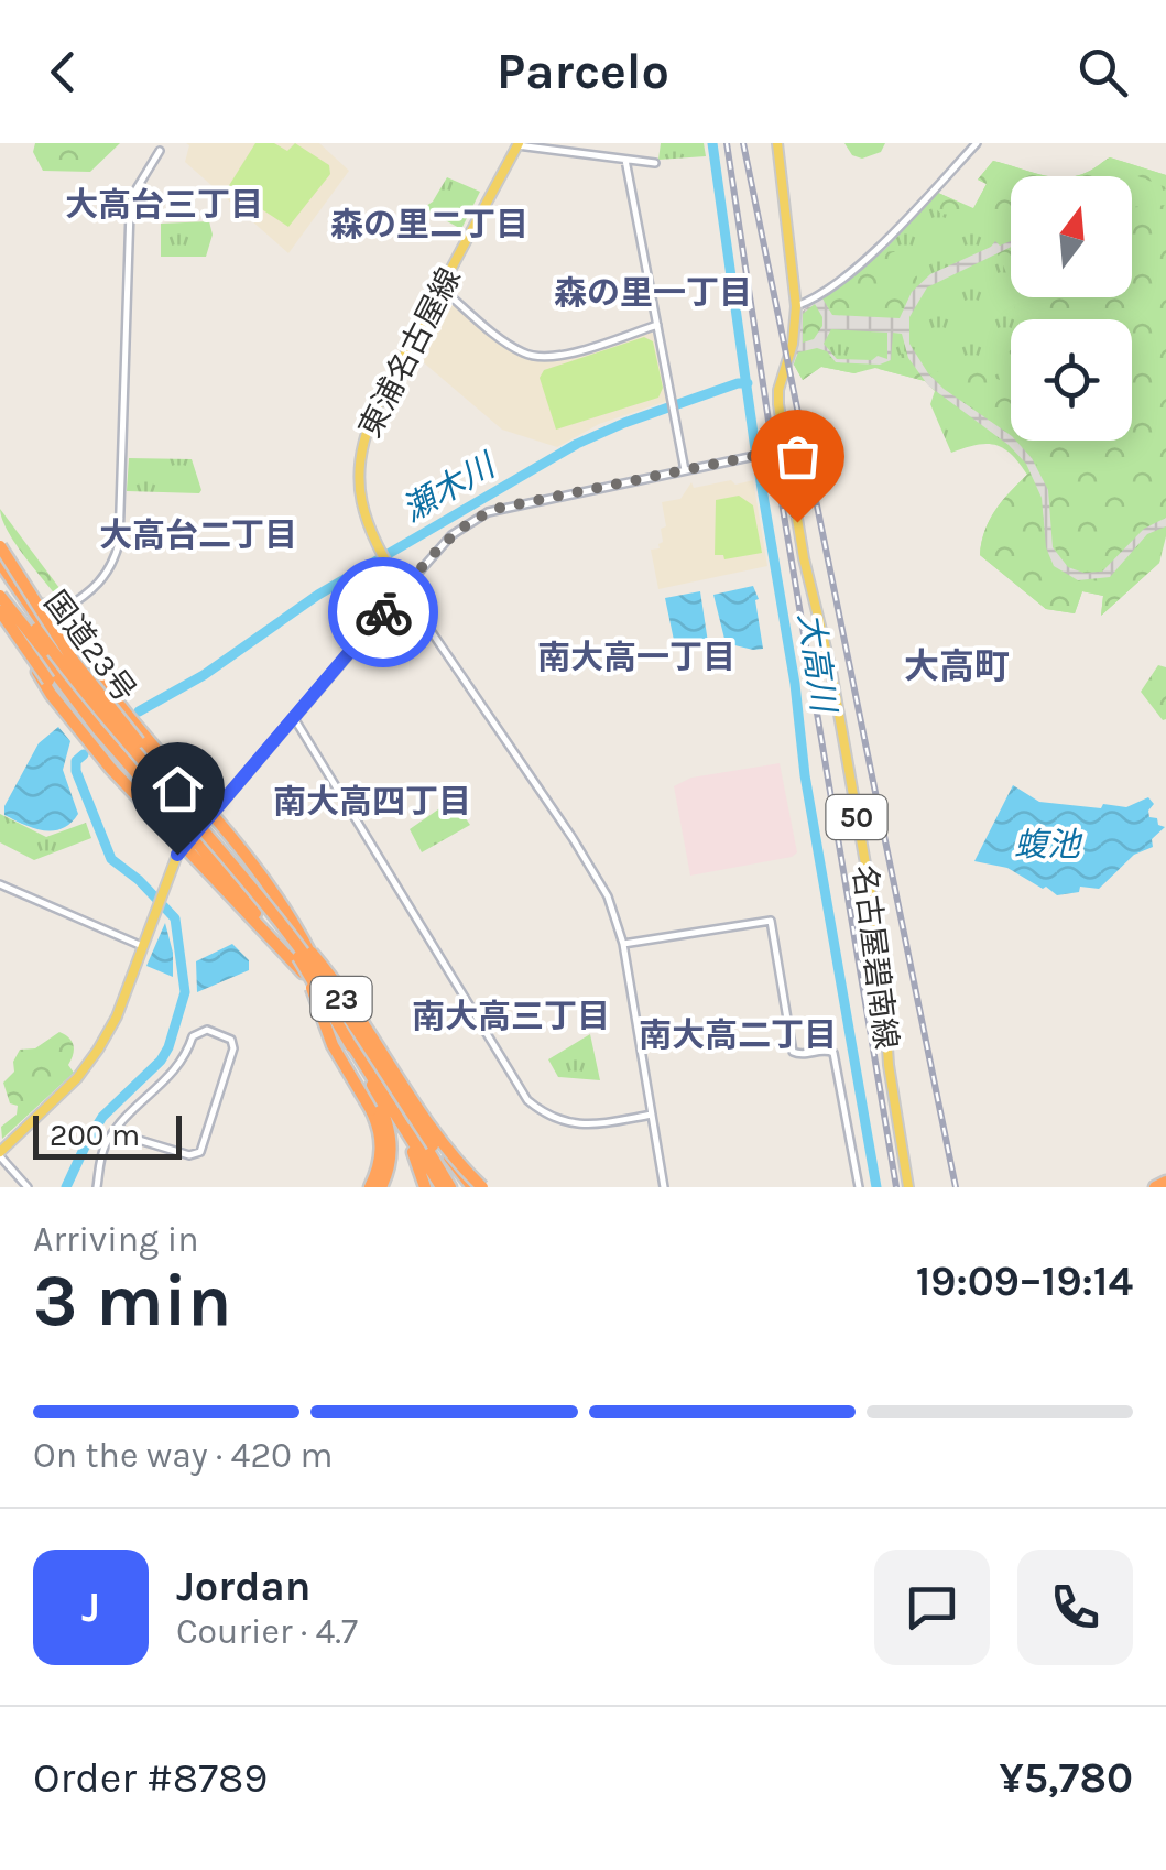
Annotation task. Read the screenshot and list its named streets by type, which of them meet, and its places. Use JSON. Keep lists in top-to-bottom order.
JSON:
{
  "streets": {
    "highway": ["国道23号", "23"],
    "main road": ["東浦名古屋線", "50", "名古屋碧南線"]
  },
  "districts": [
    "大高台三丁目",
    "森の里二丁目",
    "森の里一丁目",
    "大高台二丁目",
    "南大高一丁目",
    "大高町",
    "南大高四丁目",
    "南大高三丁目",
    "南大高二丁目"
  ],
  "water": ["瀬木川", "大高川", "蝮池"],
  "scale_bar": "200 m",
  "north": "top",
  "page": {
    "header": "Parcelo",
    "scale": "200 m",
    "heading": ["3 min", "Arriving in", "19:09–19:14"],
    "panel": [
      "Jordan",
      "Courier · 4.7",
      "Order #8789",
      "¥5,780"
    ],
    "bar": "On the way · 420 m",
    "round": "J"
  }
}
